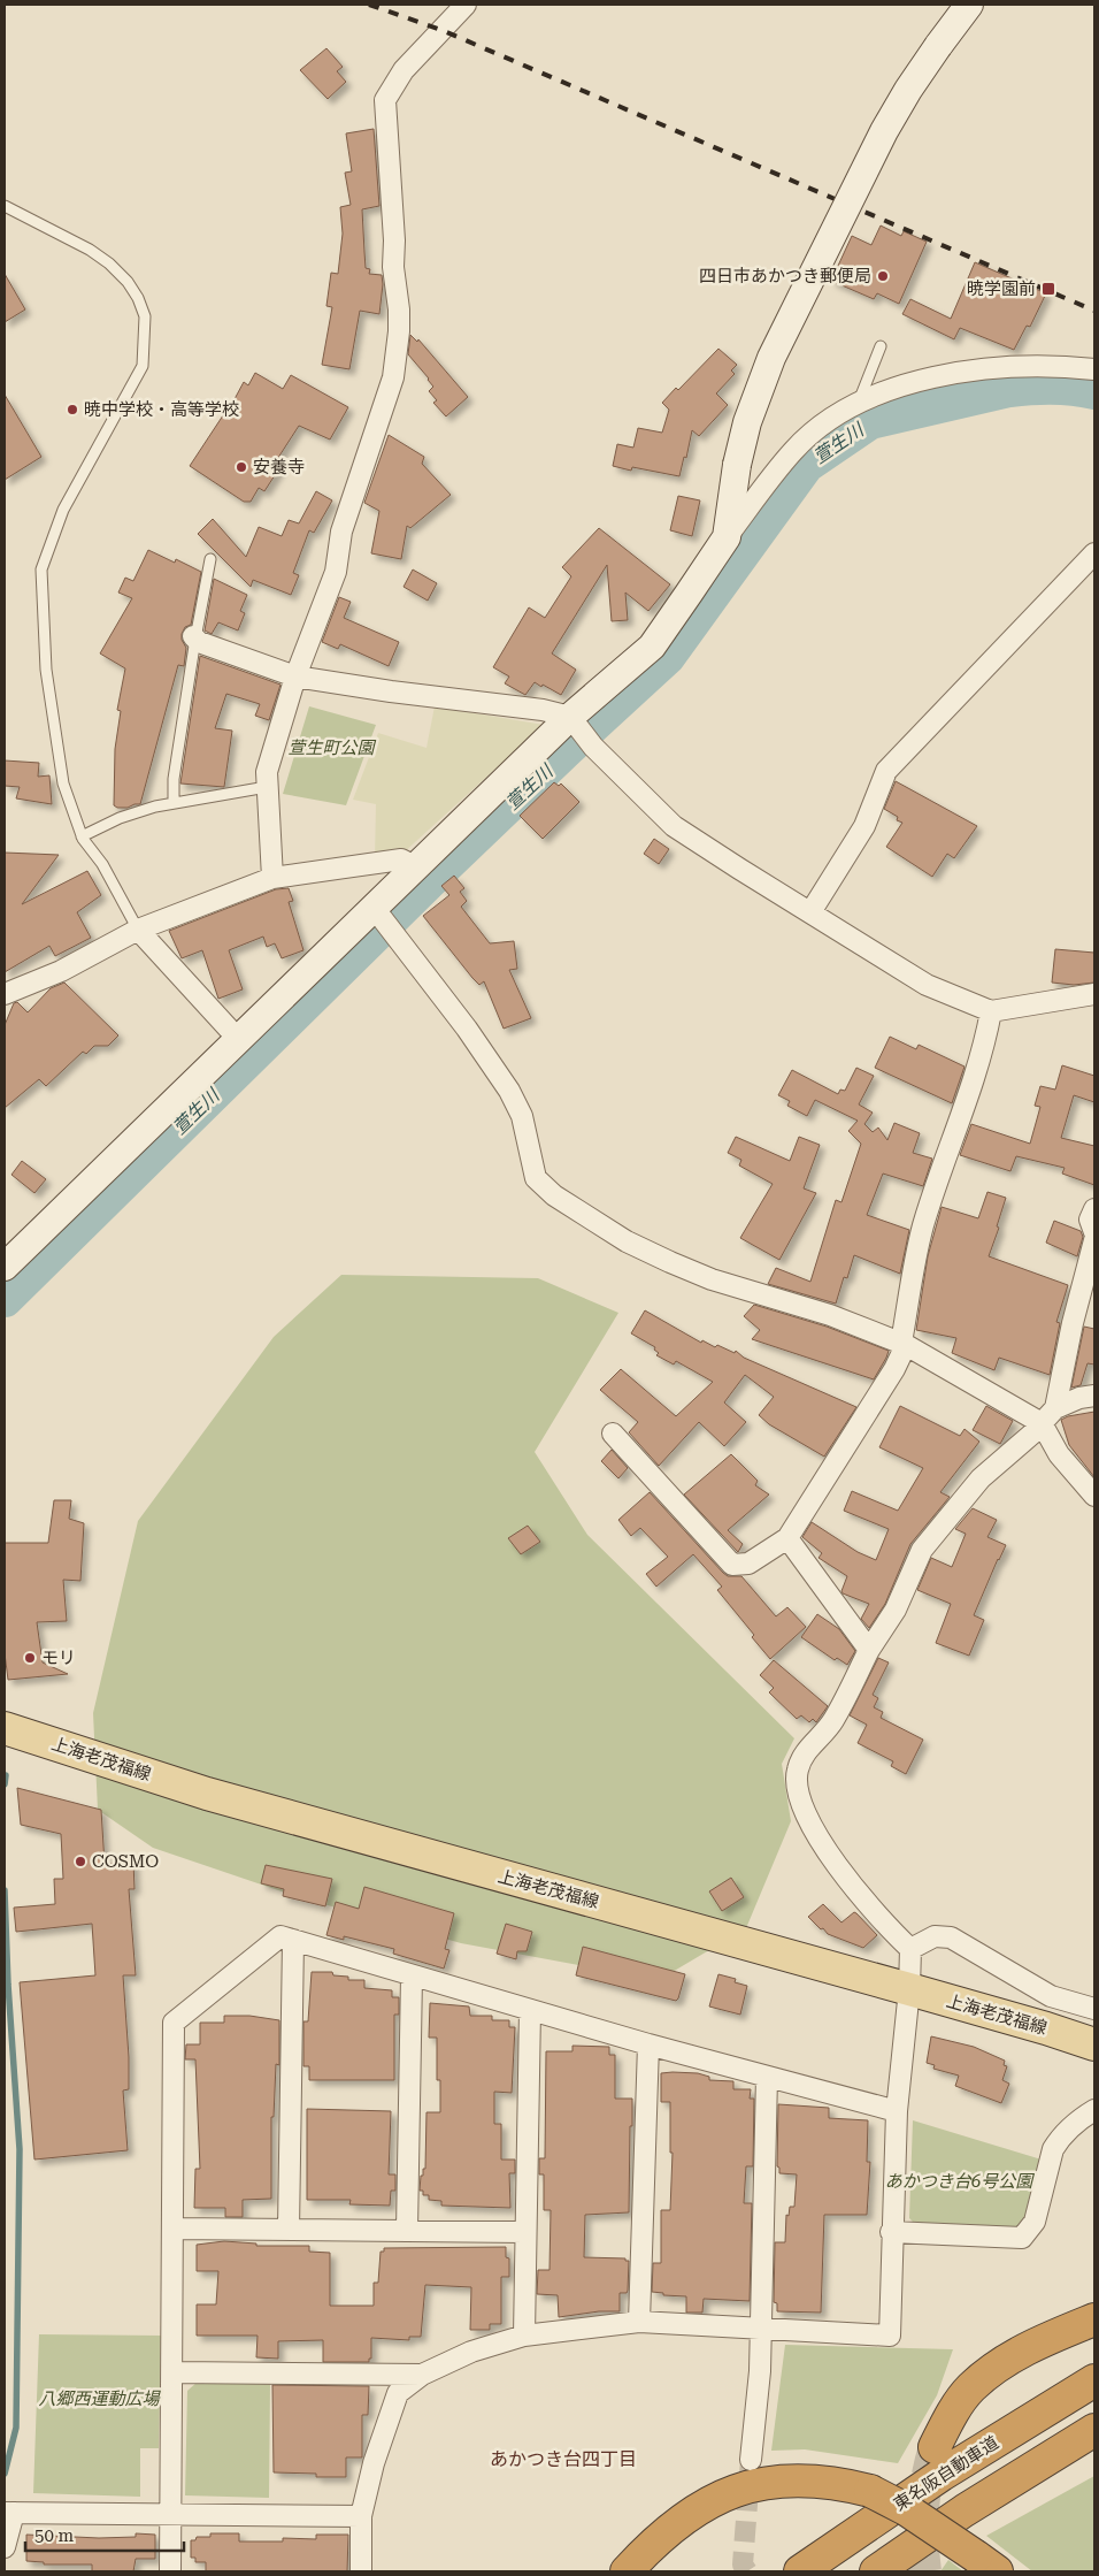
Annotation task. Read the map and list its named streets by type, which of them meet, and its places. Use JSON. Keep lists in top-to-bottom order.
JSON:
{
  "streets": {
    "highway": ["東名阪自動車道"],
    "main road": ["上海老茂福線"]
  },
  "districts": ["あかつき台四丁目"],
  "water": ["萱生川"],
  "parks": ["萱生町公園", "あかつき台6号公園", "八郷西運動広場"],
  "places": {
    "other": [
      "四日市あかつき郵便局",
      "暁中学校・高等学校",
      "安養寺",
      "モリ",
      "COSMO"
    ],
    "transit": ["暁学園前"]
  },
  "scale_bar": "50 m"
}
